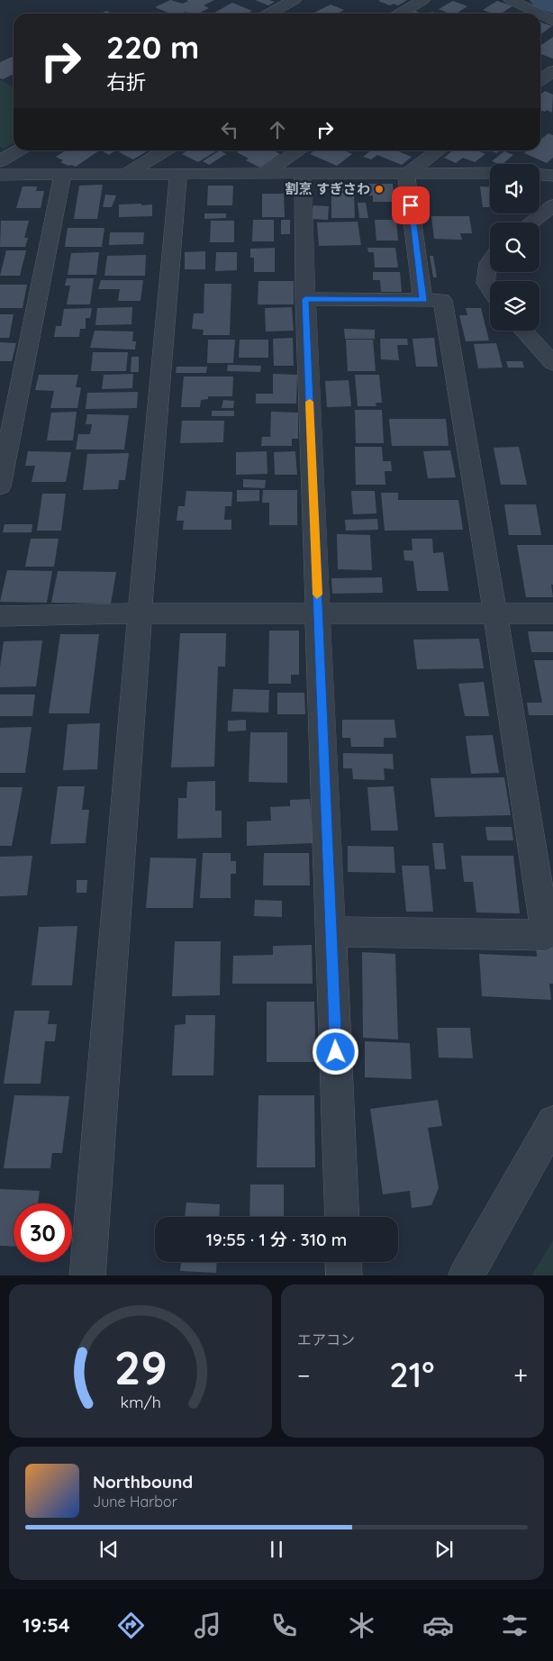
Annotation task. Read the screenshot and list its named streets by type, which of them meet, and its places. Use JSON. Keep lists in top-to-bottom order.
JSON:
{
  "places": ["割烹 すぎさわ"],
  "page": {
    "turn": ["220 m", "右折"],
    "limit": "30",
    "trip": "19:55 · 1 分 · 310 m",
    "tile": "エアコン",
    "heat": ["−", "21°", "+"],
    "song": ["Northbound", "June Harbor"],
    "tabs": "19:54",
    "gauge": ["29", "km/h"]
  }
}
